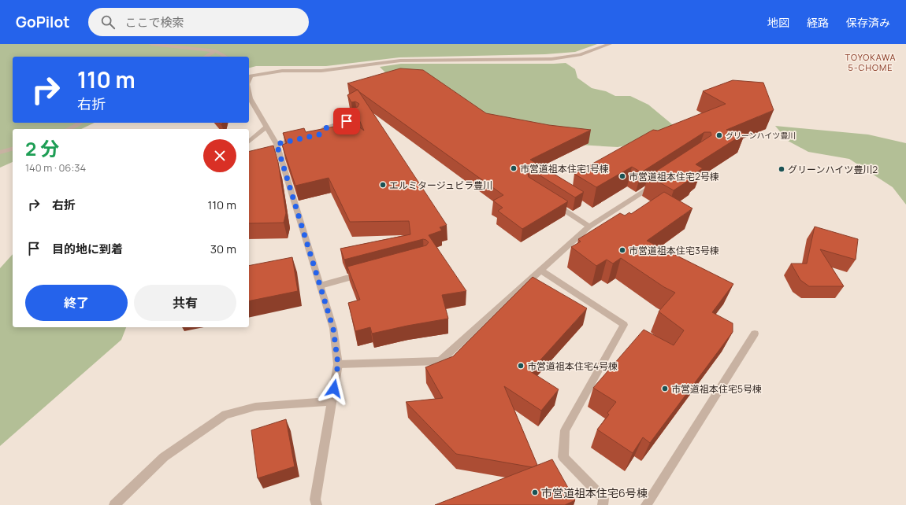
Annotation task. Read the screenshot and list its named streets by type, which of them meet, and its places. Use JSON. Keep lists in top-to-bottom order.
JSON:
{
  "districts": ["TOYOKAWA 5-CHOME"],
  "places": [
    "グリーンハイツ豊川",
    "市営道祖本住宅1号棟",
    "グリーンハイツ豊川2",
    "市営道祖本住宅2号棟",
    "エルミタージュビラ豊川",
    "市営道祖本住宅3号棟",
    "市営道祖本住宅4号棟",
    "市営道祖本住宅5号棟",
    "市営道祖本住宅6号棟"
  ],
  "page": {
    "header": "GoPilot",
    "search": "ここで検索",
    "nav": ["地図", "経路", "保存済み"],
    "turn": ["110 m", "右折"],
    "heading": ["2 分", "140 m · 06:34"],
    "list": [
      {
        "name": "右折",
        "value": "110 m"
      },
      {
        "name": "目的地に到着",
        "value": "30 m"
      }
    ],
    "buttons": ["終了", "共有"]
  }
}
